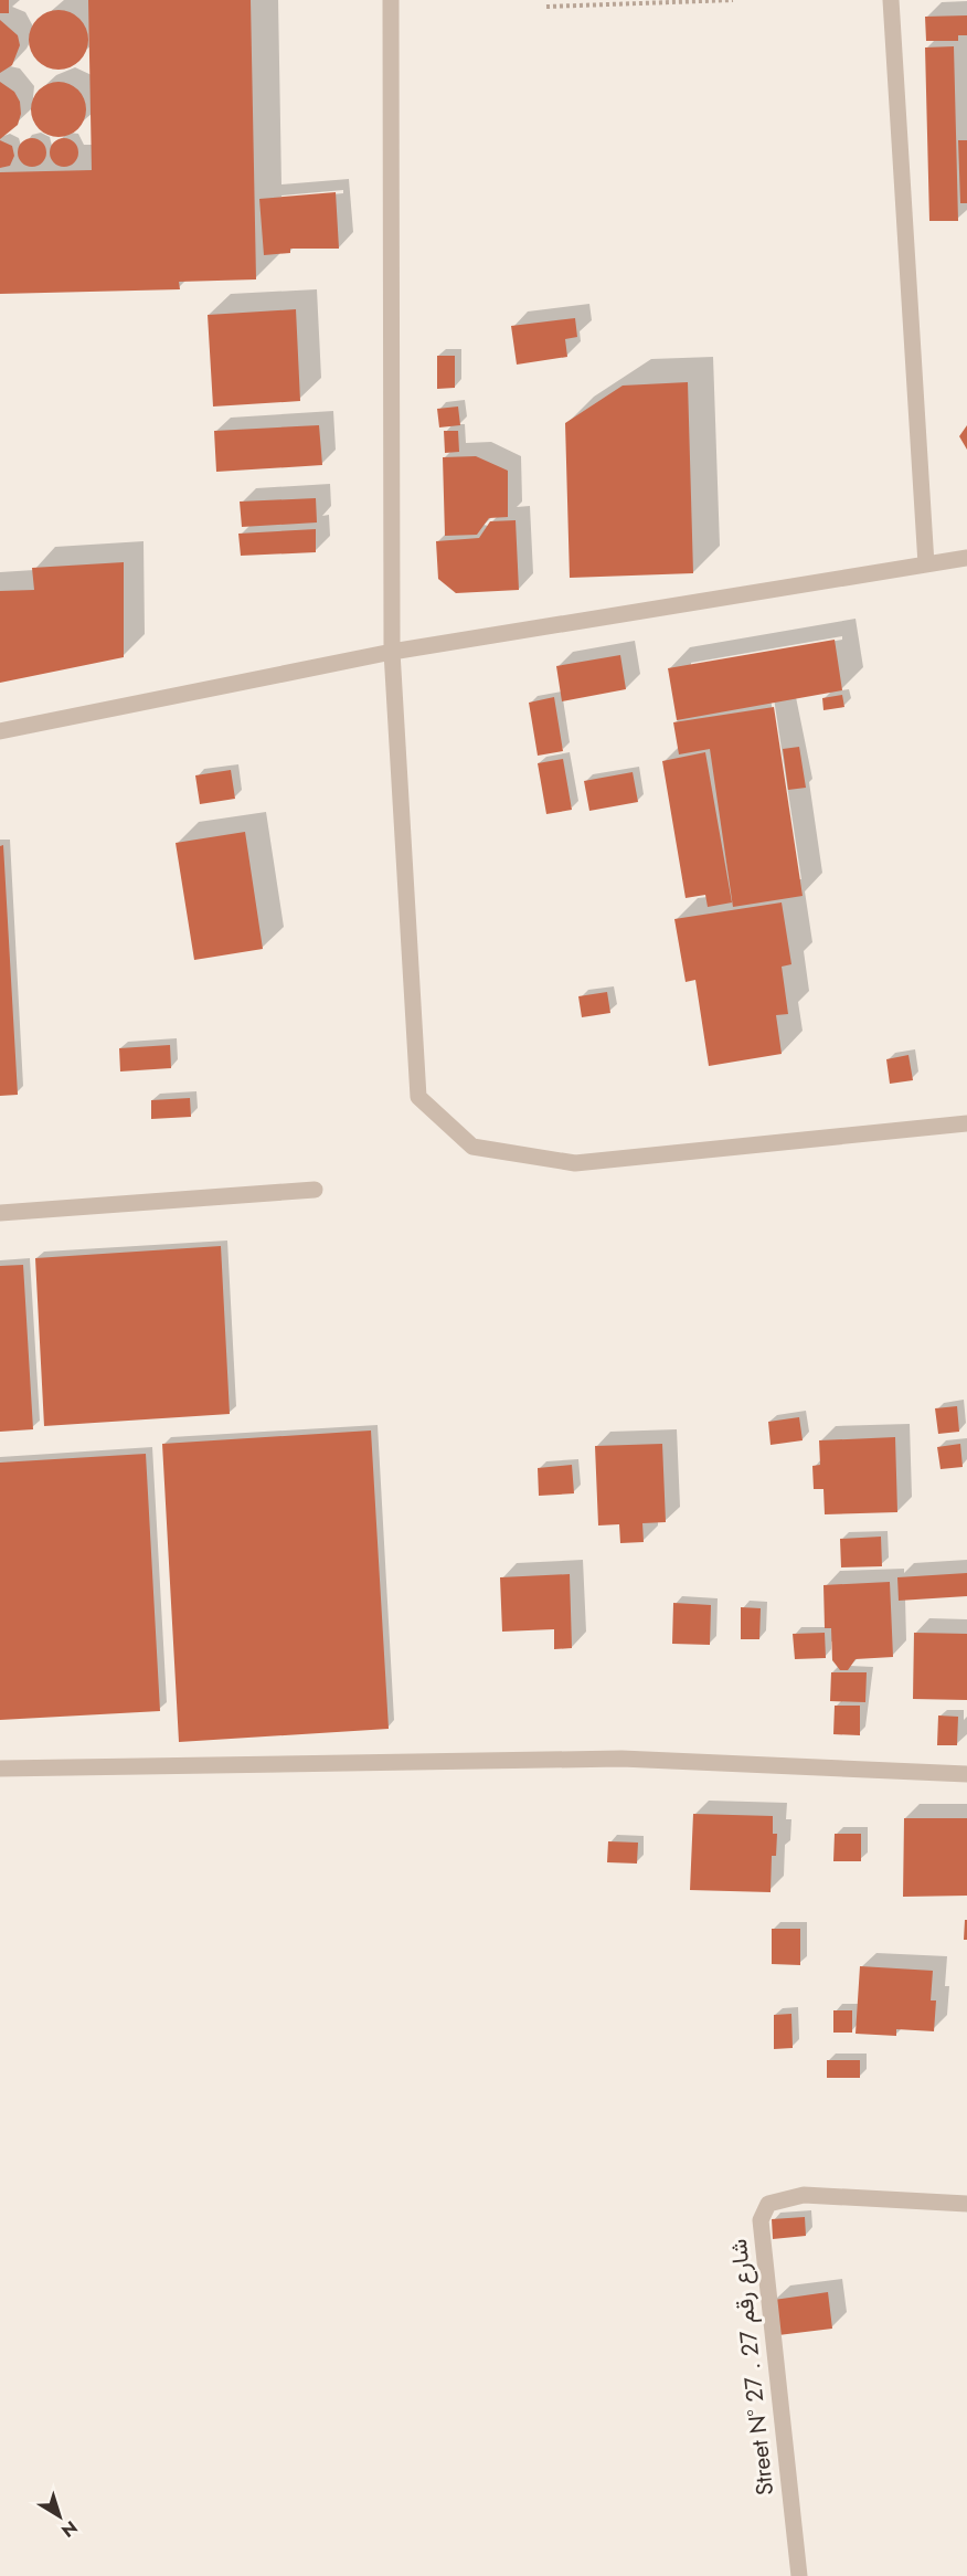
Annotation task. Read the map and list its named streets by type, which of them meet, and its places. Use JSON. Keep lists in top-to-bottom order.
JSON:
{
  "streets": {
    "street": ["Street N° 27 . شارع رقم 27"]
  },
  "north": "bottom right"
}
